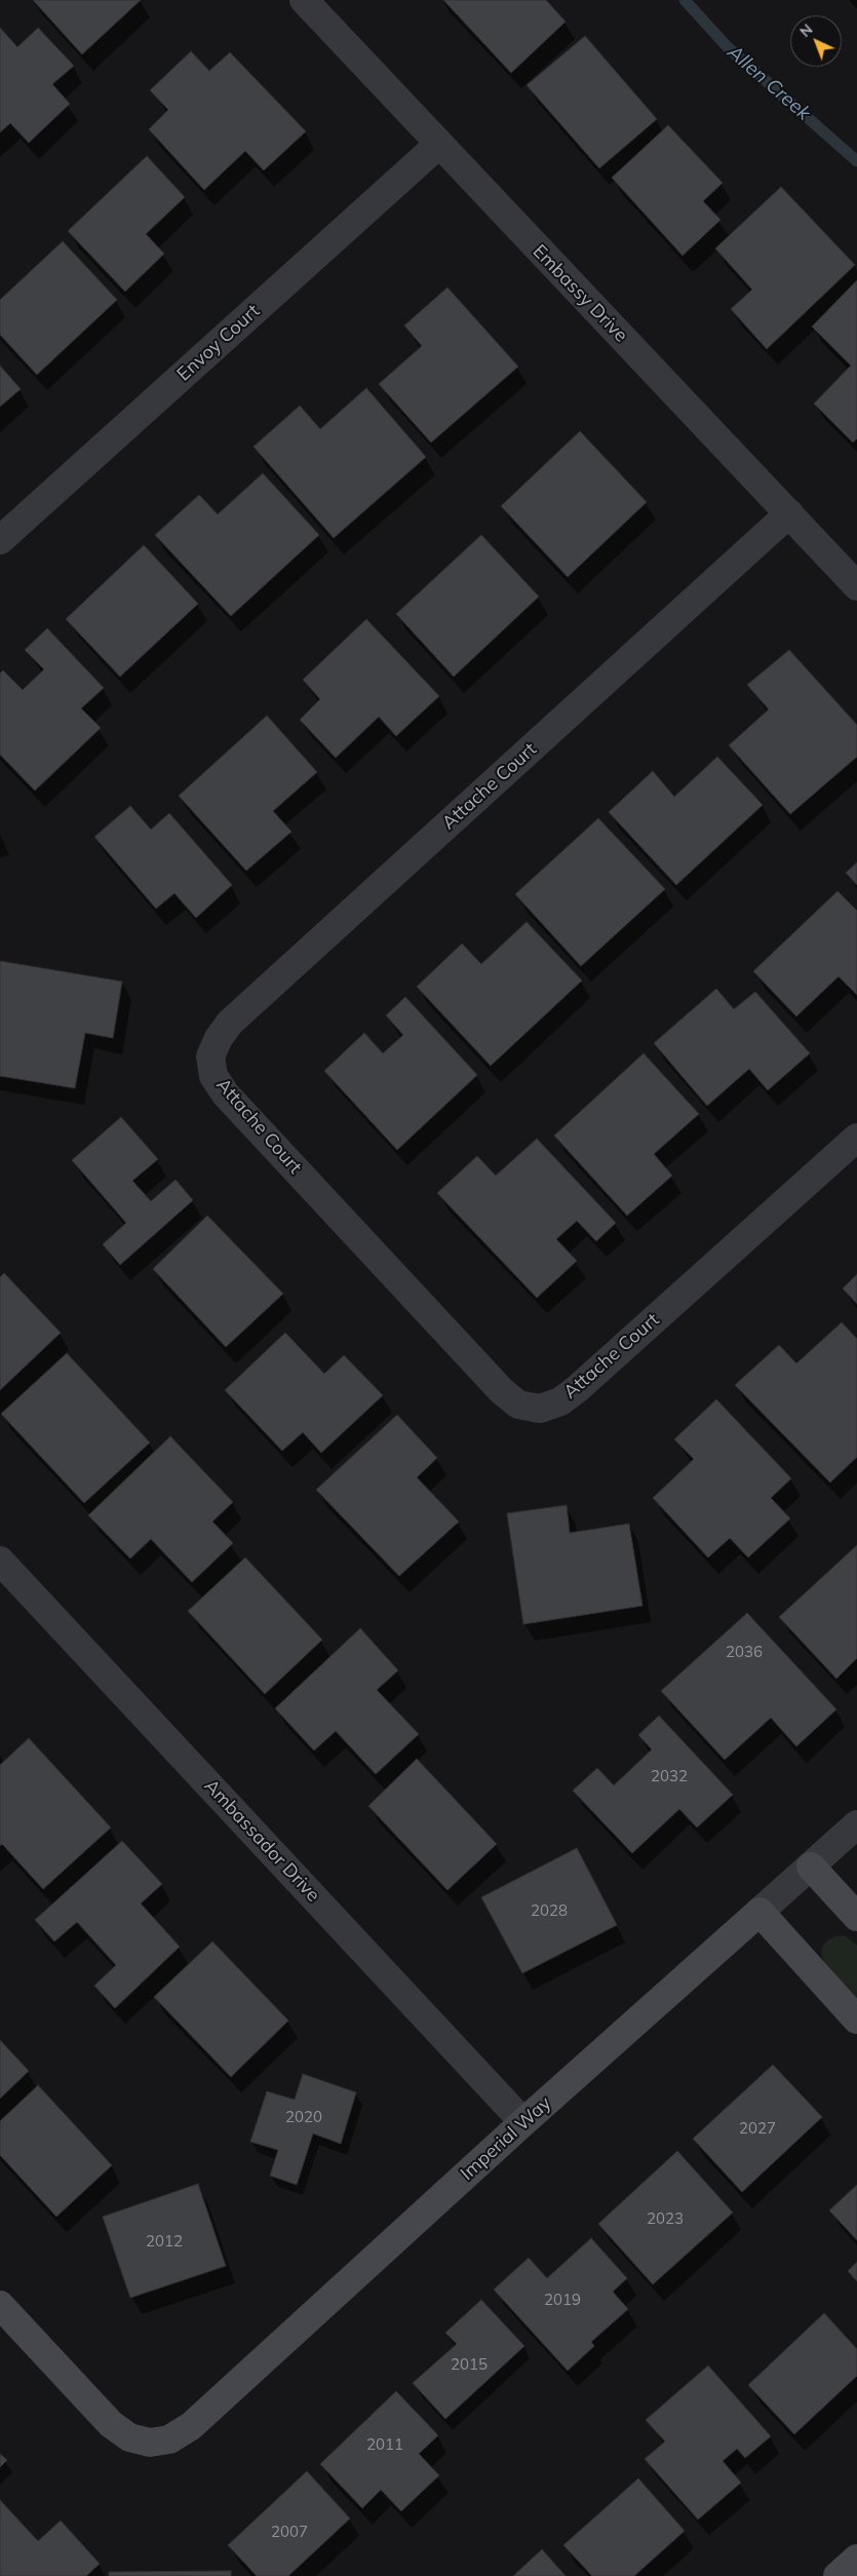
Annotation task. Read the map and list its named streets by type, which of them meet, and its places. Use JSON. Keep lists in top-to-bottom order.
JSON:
{
  "streets": {
    "street": [
      "Embassy Drive",
      "Envoy Court",
      "Attache Court",
      "Ambassador Drive",
      "Imperial Way"
    ]
  },
  "crossings": [
    ["Embassy Drive", "Envoy Court"],
    ["Embassy Drive", "Attache Court"],
    ["Ambassador Drive", "Imperial Way"]
  ],
  "water": ["Allen Creek"],
  "house_numbers": [
    "2036",
    "2032",
    "2028",
    "2020",
    "2027",
    "2023",
    "2012",
    "2019",
    "2015",
    "2011",
    "2007"
  ],
  "north": "top left"
}
